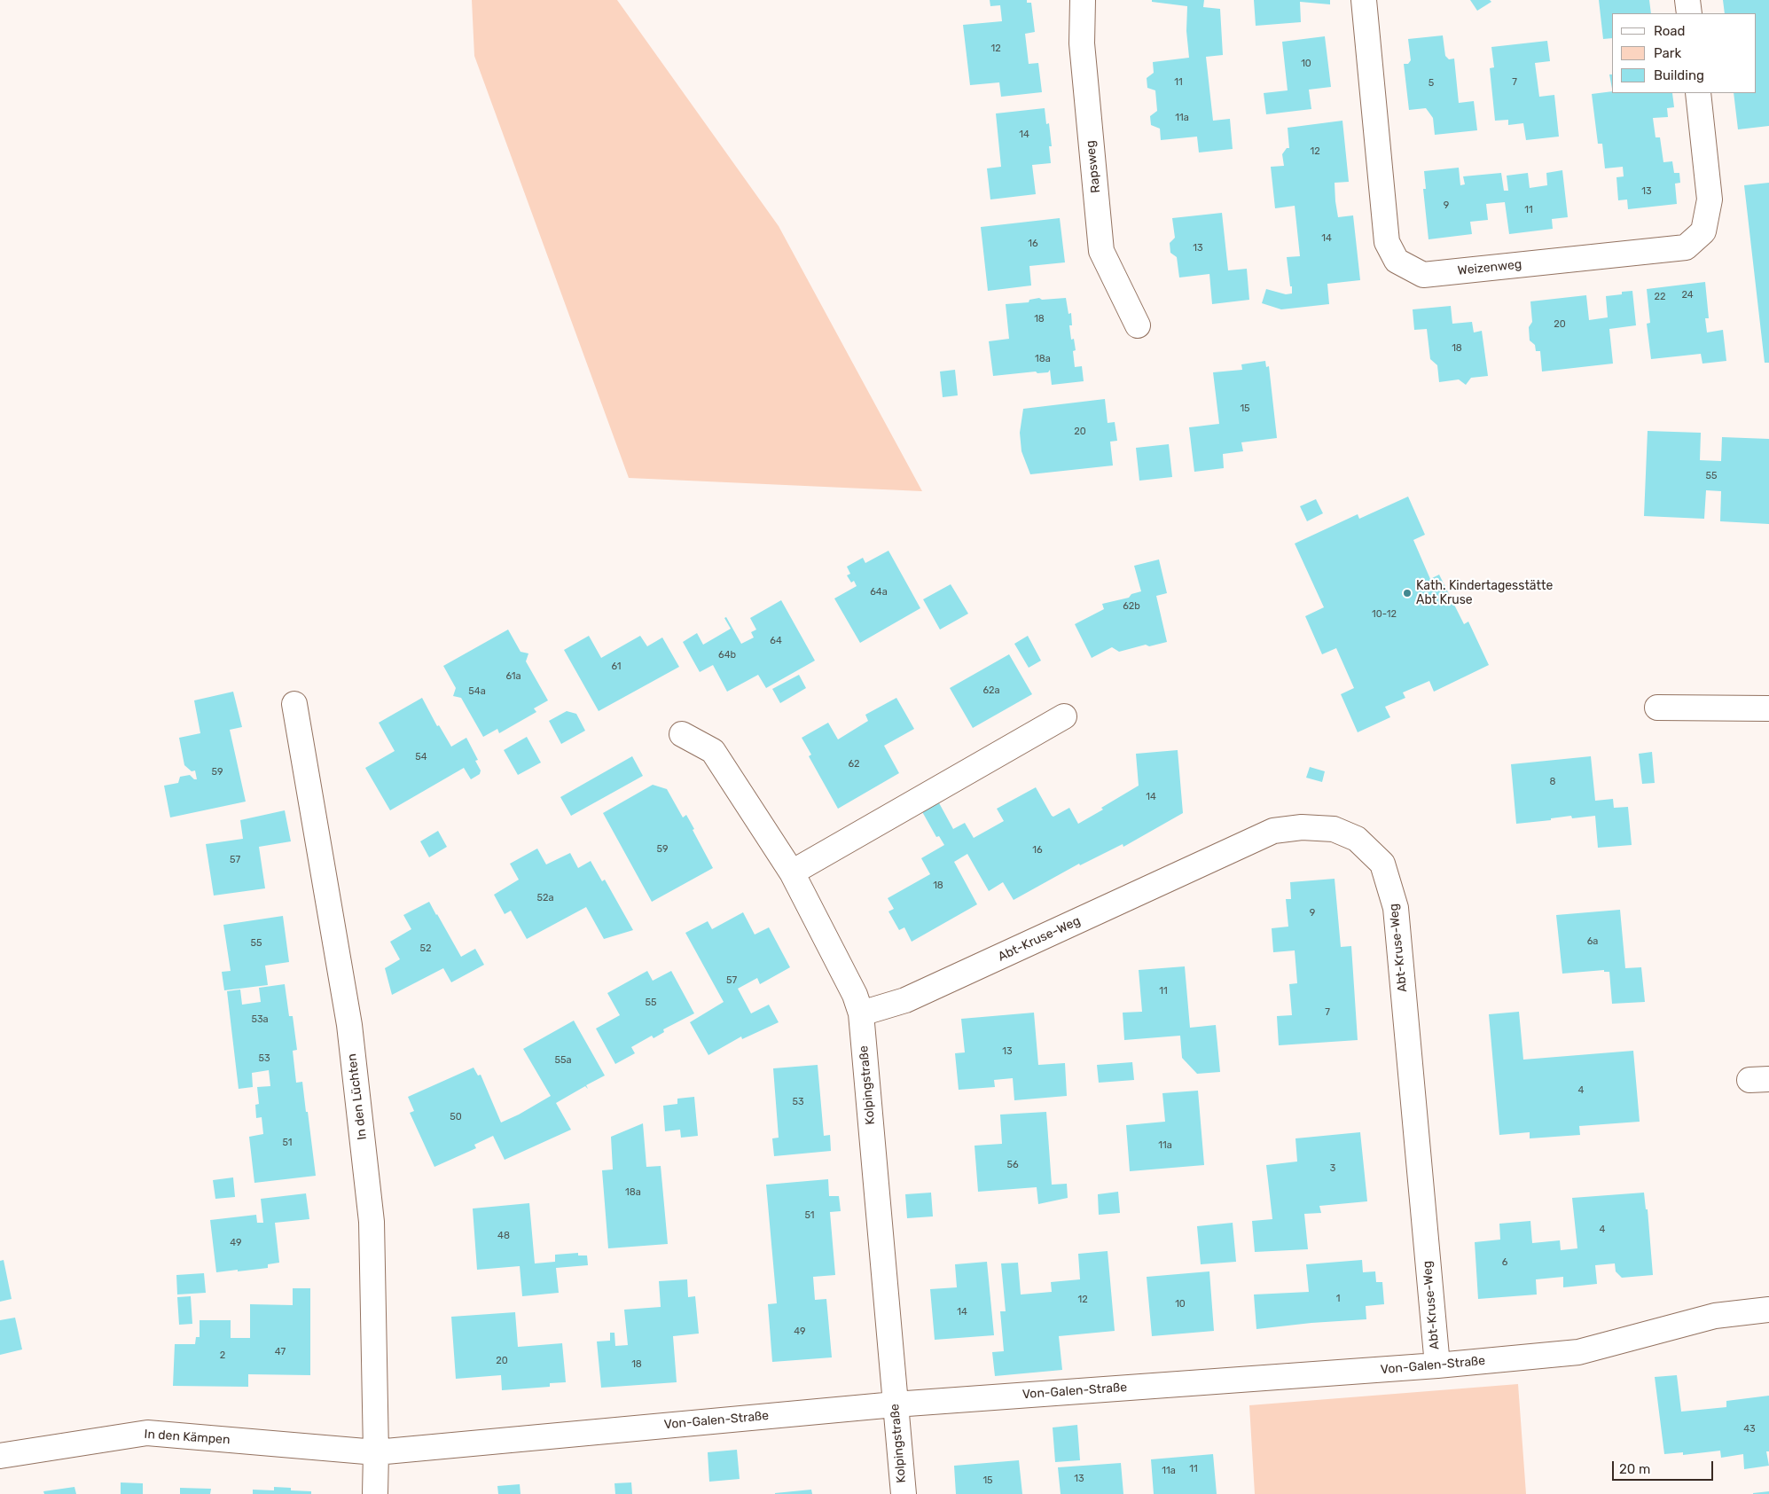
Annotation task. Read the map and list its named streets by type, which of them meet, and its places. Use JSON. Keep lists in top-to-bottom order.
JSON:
{
  "streets": {
    "street": [
      "Rapsweg",
      "Weizenweg",
      "Abt-Kruse-Weg",
      "Kolpingstraße",
      "In den Lüchten",
      "Von-Galen-Straße",
      "In den Kämpen"
    ]
  },
  "crossings": [
    ["Abt-Kruse-Weg", "Kolpingstraße"],
    ["Abt-Kruse-Weg", "Von-Galen-Straße"],
    ["Kolpingstraße", "Von-Galen-Straße"],
    ["In den Lüchten", "Von-Galen-Straße"],
    ["In den Lüchten", "In den Kämpen"],
    ["Von-Galen-Straße", "In den Kämpen"]
  ],
  "places": ["Kath. Kindertagesstätte Abt Kruse"],
  "house_numbers": [
    "12",
    "10",
    "11",
    "7",
    "5",
    "11a",
    "14",
    "12",
    "13",
    "9",
    "11",
    "14",
    "16",
    "13",
    "24",
    "22",
    "18",
    "20",
    "18",
    "18a",
    "15",
    "20",
    "55",
    "64a",
    "62b",
    "10-12",
    "64",
    "64b",
    "61",
    "61a",
    "62a",
    "54a",
    "54",
    "62",
    "59",
    "8",
    "14",
    "59",
    "16",
    "57",
    "18",
    "52a",
    "9",
    "6a",
    "55",
    "52",
    "57",
    "11",
    "55",
    "7",
    "53a",
    "13",
    "53",
    "55a",
    "4",
    "53",
    "50",
    "51",
    "11a",
    "56",
    "3",
    "18a",
    "51",
    "4",
    "48",
    "49",
    "6",
    "1",
    "12",
    "10",
    "14",
    "49",
    "47",
    "2",
    "20",
    "18",
    "43",
    "11",
    "11a",
    "13",
    "15"
  ],
  "legend": ["Road", "Park", "Building"],
  "scale_bar": "20 m"
}
